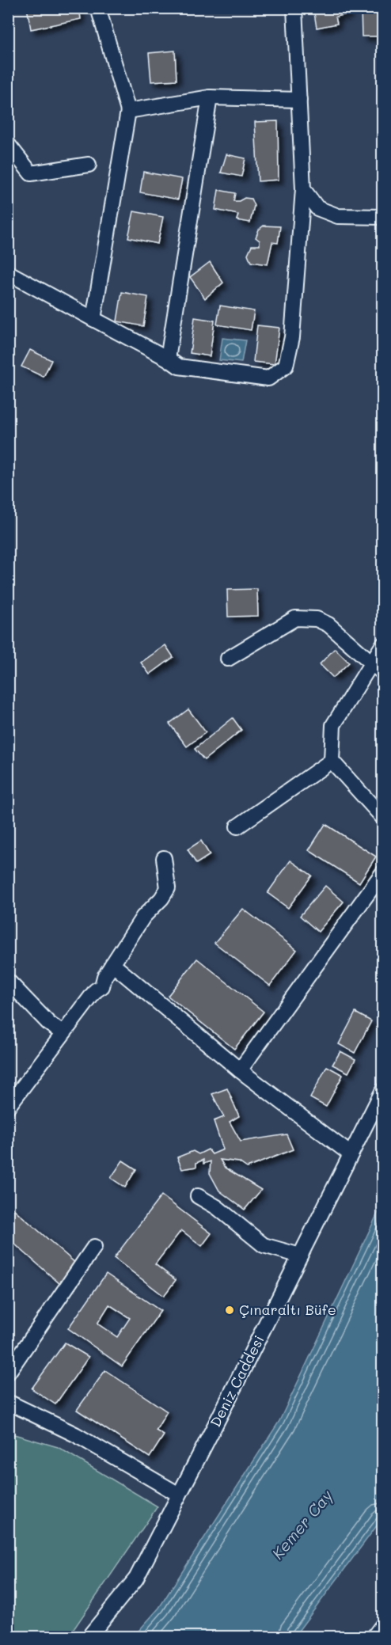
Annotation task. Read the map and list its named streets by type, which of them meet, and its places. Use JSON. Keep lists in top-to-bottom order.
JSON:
{
  "streets": {
    "street": ["Deniz Caddesi"]
  },
  "water": ["Kemer Cay"],
  "places": ["Çınaraltı Büfe"]
}
